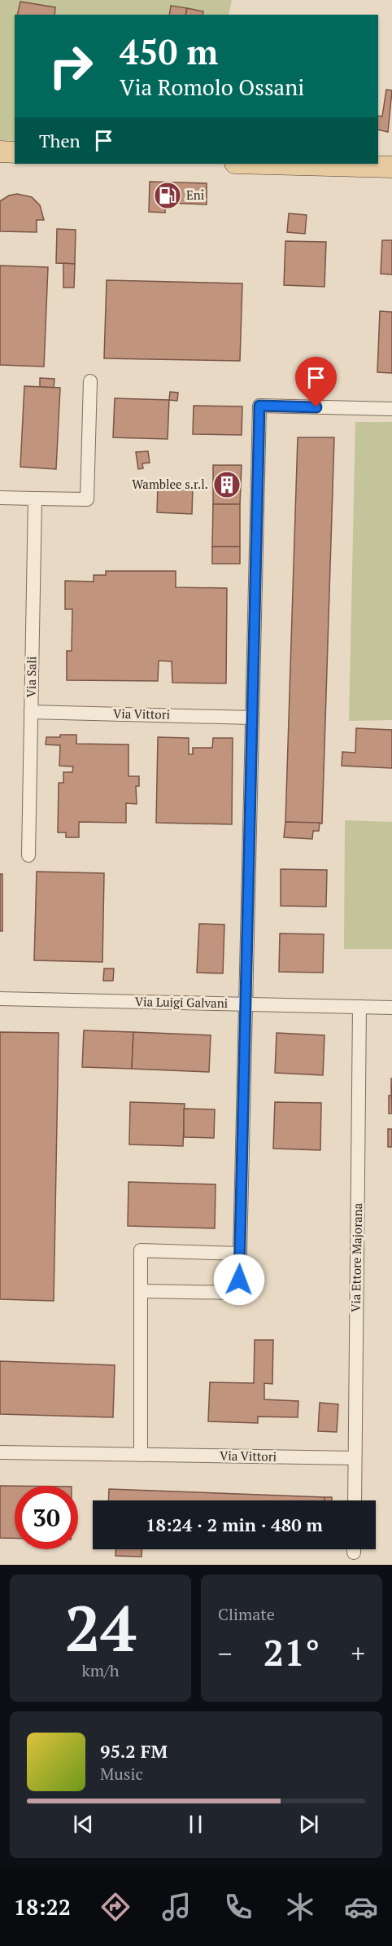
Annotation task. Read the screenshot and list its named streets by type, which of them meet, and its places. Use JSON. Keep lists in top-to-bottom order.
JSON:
{
  "streets": {
    "street": [
      "Via Sali",
      "Via Vittori",
      "Via Luigi Galvani",
      "Via Ettore Majorana"
    ]
  },
  "crossings": [
    ["Via Sali", "Via Vittori"],
    ["Via Vittori", "Via Ettore Majorana"],
    ["Via Luigi Galvani", "Via Ettore Majorana"]
  ],
  "places": {
    "fuel station": ["Eni"],
    "building": ["Wamblee s.r.l."]
  },
  "page": {
    "turn": ["450 m", "Via Romolo Ossani"],
    "then": "Then",
    "limit": "30",
    "trip": "18:24 · 2 min · 480 m",
    "tile": [
      ["24", "km/h"],
      "Climate"
    ],
    "heat": ["−", "21°", "+"],
    "song": ["95.2 FM", "Music"],
    "tabs": "18:22"
  }
}
